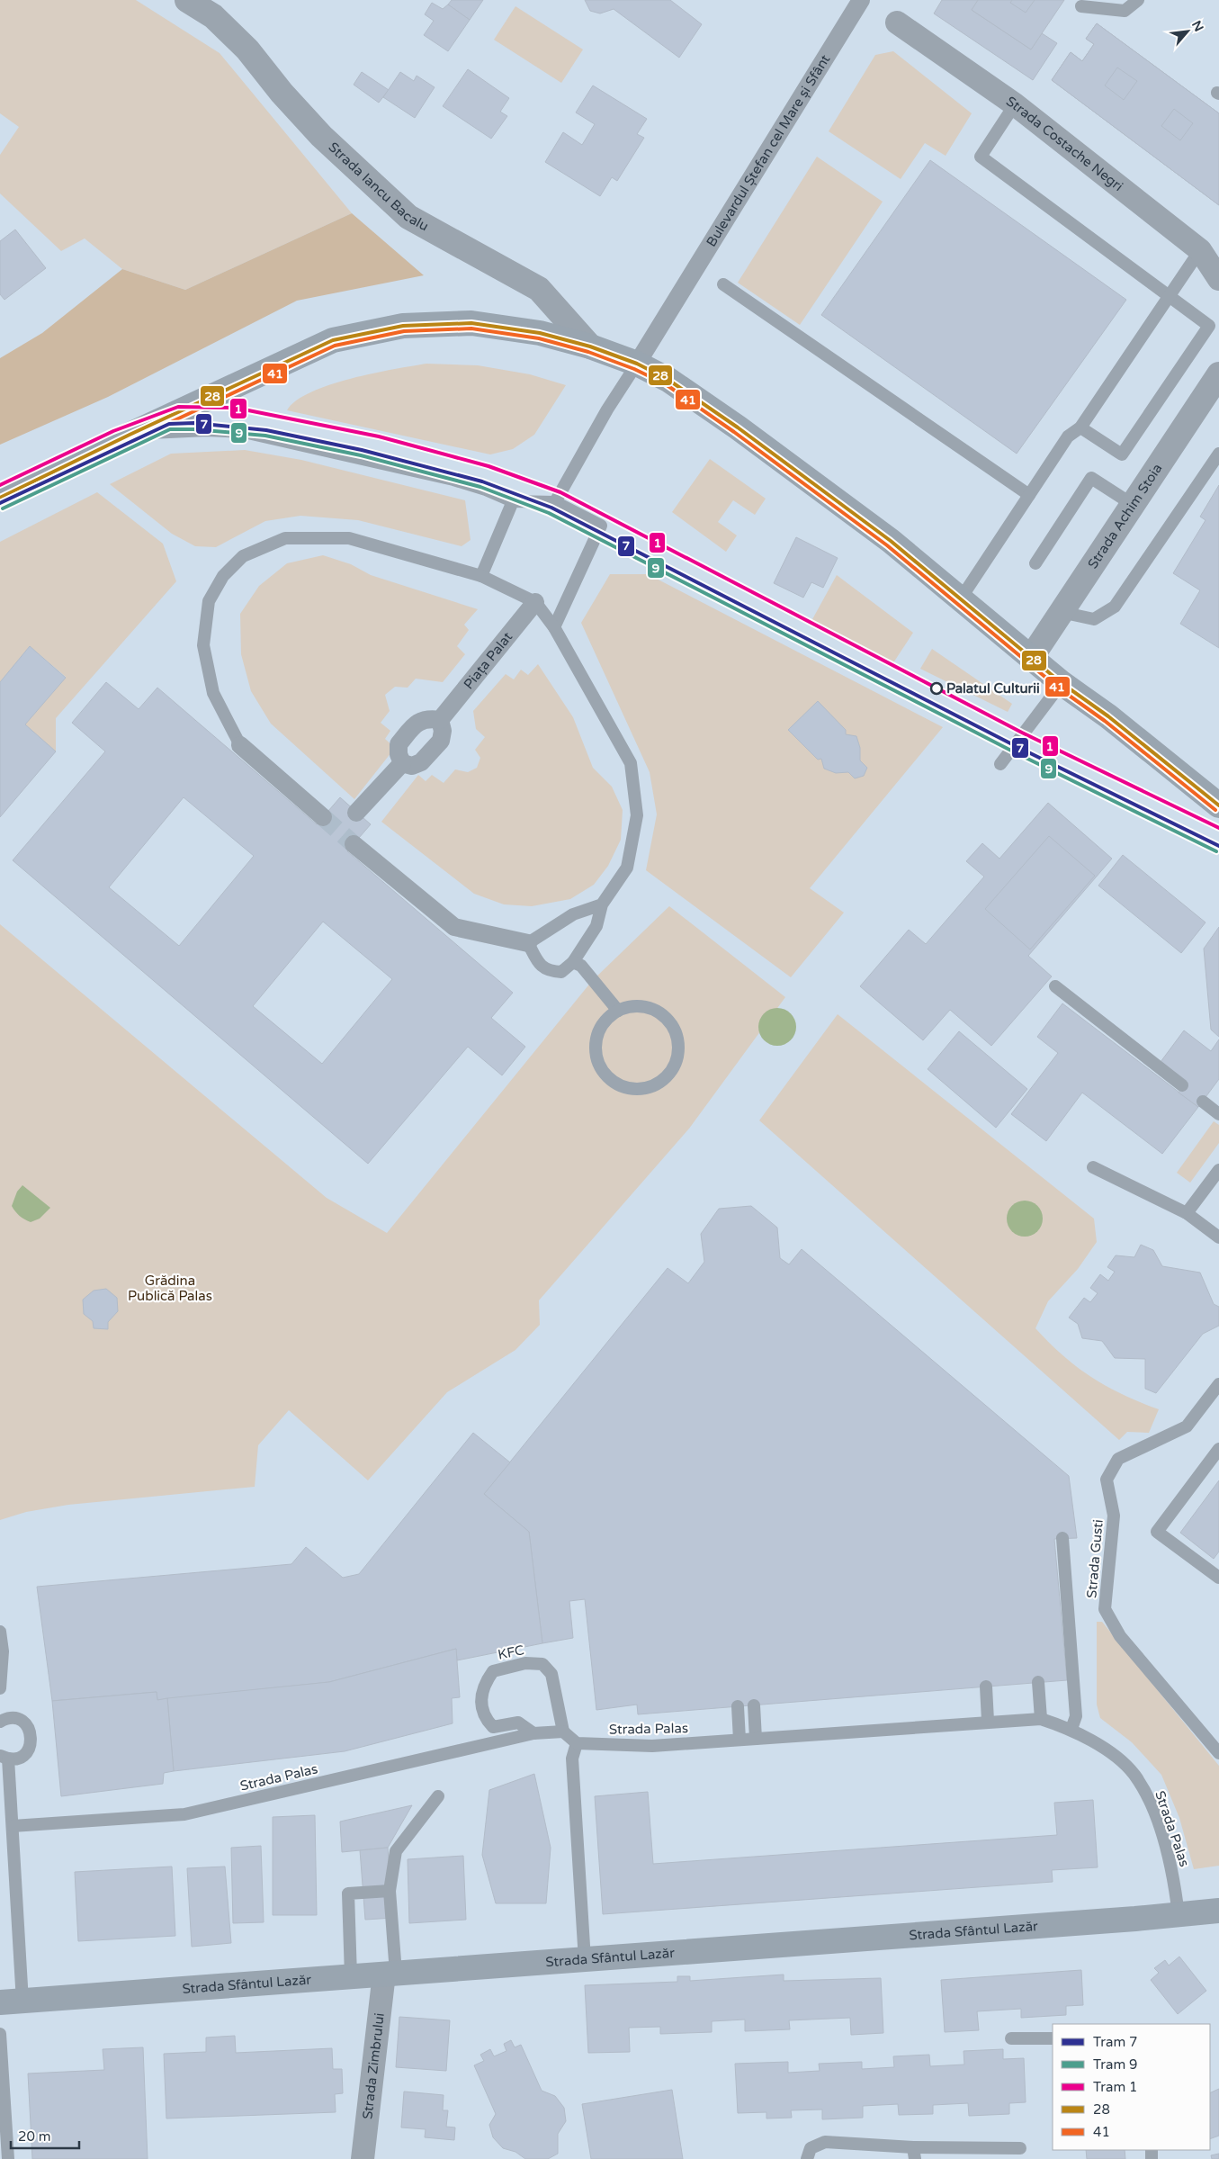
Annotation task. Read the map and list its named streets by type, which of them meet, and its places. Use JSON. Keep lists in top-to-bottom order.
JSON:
{
  "streets": {
    "main road": ["Strada Sfântul Lazăr"],
    "street": [
      "Strada Costache Negri",
      "Bulevardul Ștefan cel Mare și Sfânt",
      "Strada Iancu Bacalu",
      "Strada Achim Stoia",
      "Piața Palat",
      "Strada Zimbrului"
    ],
    "lane": ["Strada Gusti", "KFC", "Strada Palas"]
  },
  "crossings": [
    ["KFC", "Strada Palas"],
    ["Strada Palas", "Strada Sfântul Lazăr"],
    ["Strada Sfântul Lazăr", "Strada Zimbrului"]
  ],
  "parks": ["Grădina Publică Palas"],
  "places": ["Palatul Culturii"],
  "lines": [
    "transit line 28",
    "transit line 41",
    "tram line 1",
    "tram line 7",
    "tram line 9"
  ],
  "legend": [
    "Tram 7",
    "Tram 9",
    "Tram 1",
    "28",
    "41"
  ],
  "scale_bar": "20 m",
  "north": "top right"
}
